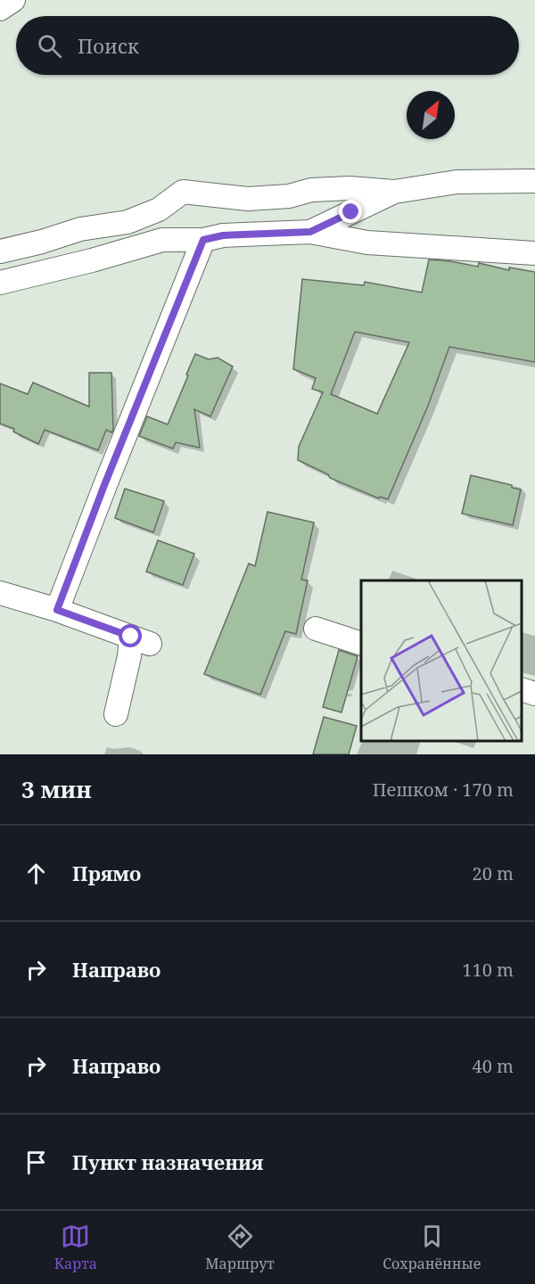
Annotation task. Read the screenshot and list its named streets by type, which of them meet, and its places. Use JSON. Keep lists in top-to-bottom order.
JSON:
{
  "north": "top right",
  "page": {
    "search": "Поиск",
    "heading": ["3 мин", "Пешком · 170 m"],
    "list": [
      ["Прямо", "20 m"],
      ["Направо", "110 m"],
      ["Направо", "40 m"],
      "Пункт назначения"
    ],
    "nav": ["Карта", "Маршрут", "Сохранённые"]
  }
}
